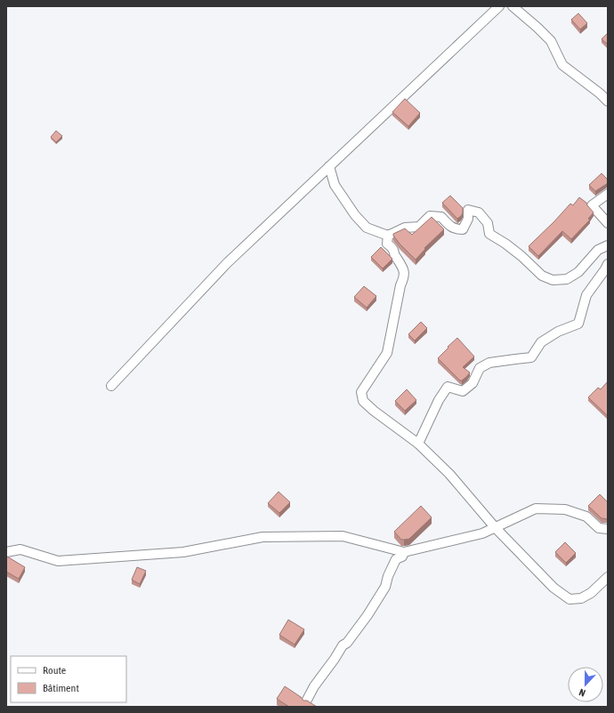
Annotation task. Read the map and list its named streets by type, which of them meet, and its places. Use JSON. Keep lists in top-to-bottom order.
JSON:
{
  "legend": ["Route", "Bâtiment"],
  "north": "bottom"
}
